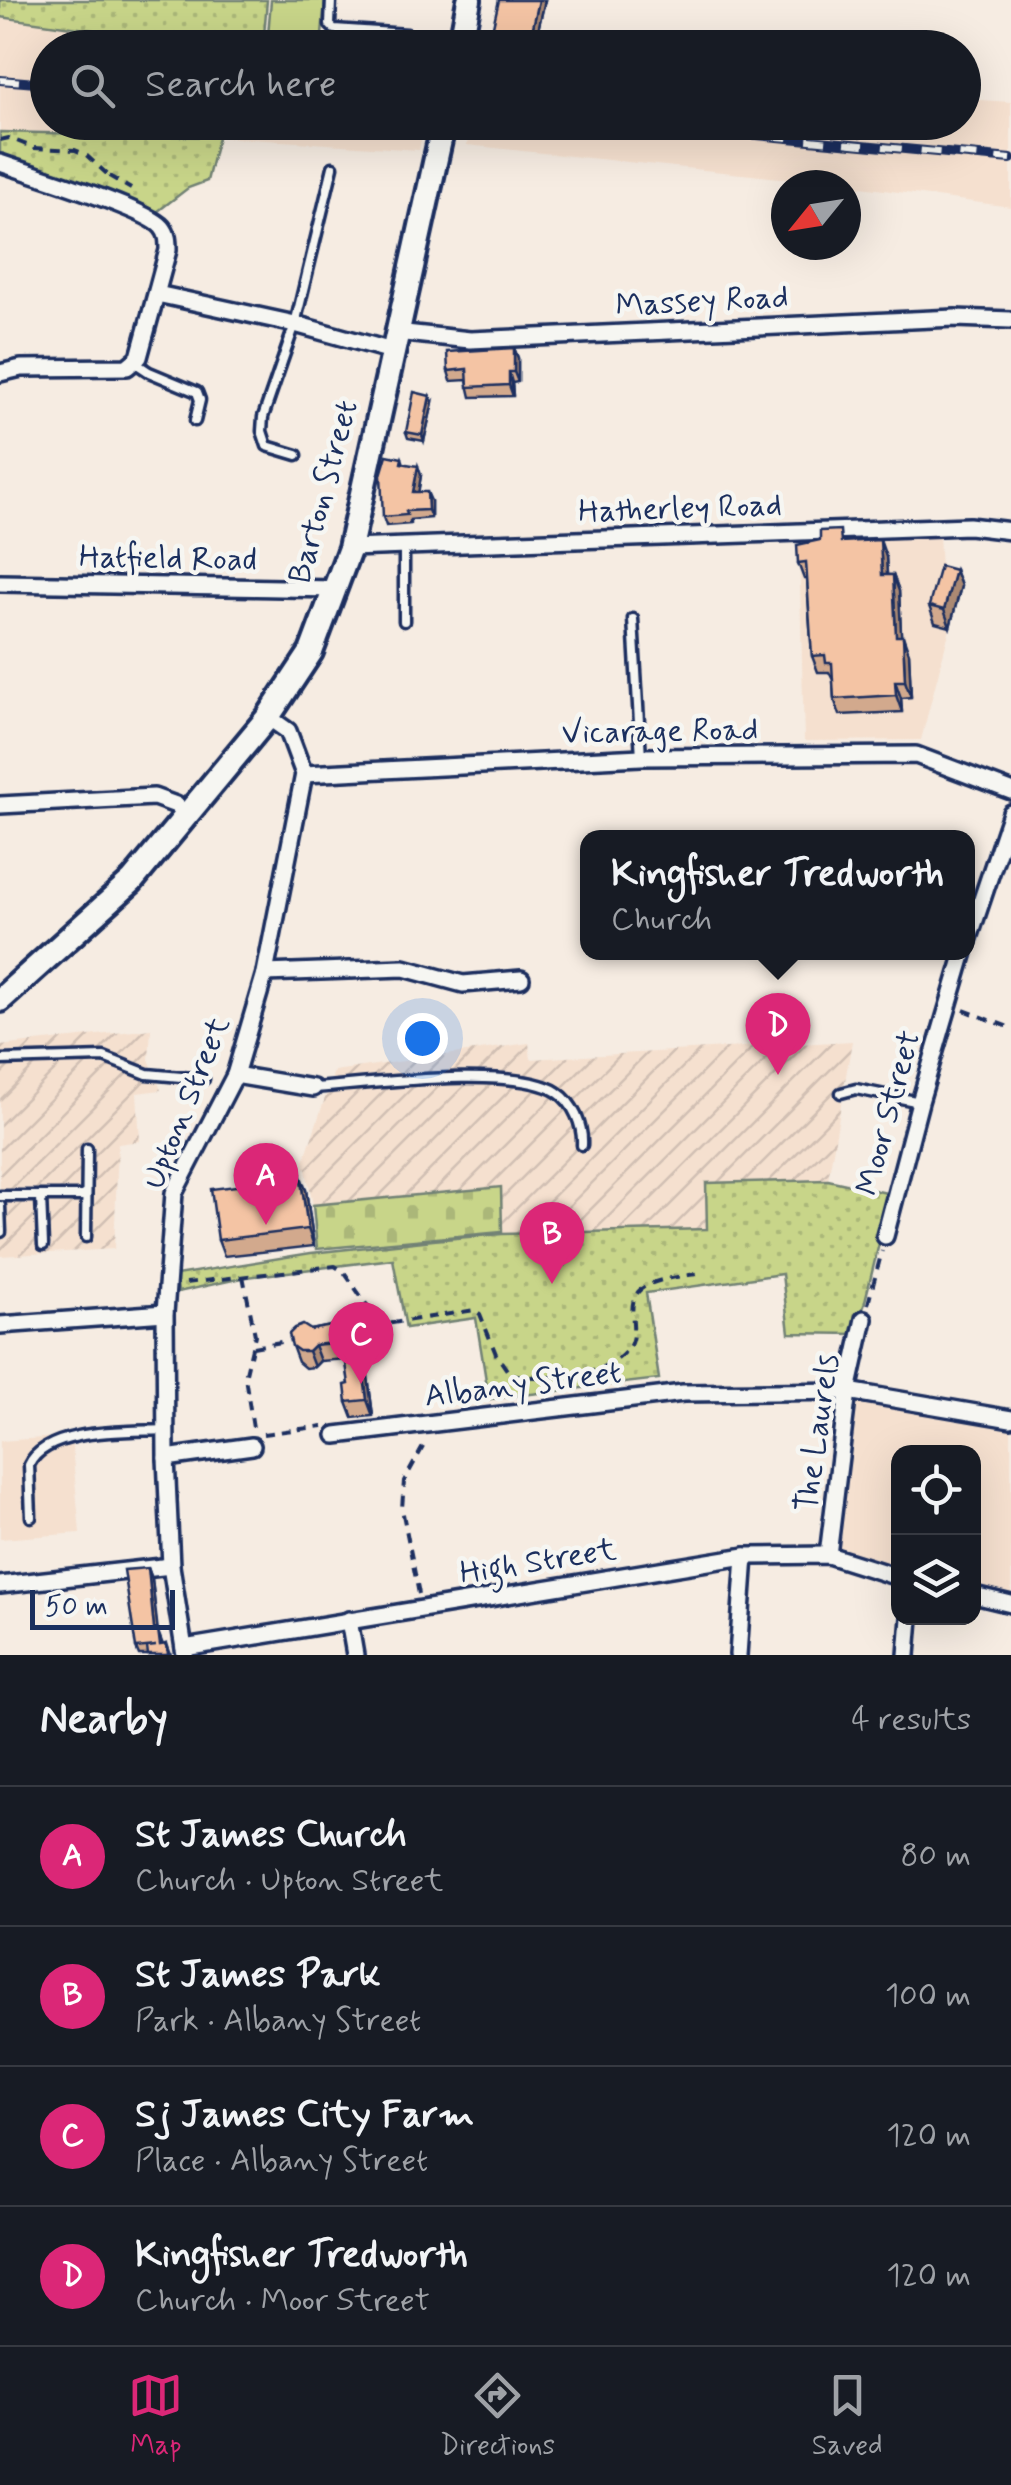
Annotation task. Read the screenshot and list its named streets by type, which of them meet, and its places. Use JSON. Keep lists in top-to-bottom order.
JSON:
{
  "streets": {
    "main road": ["Barton Street"],
    "street": [
      "Massey Road",
      "Hatherley Road",
      "Hatfield Road",
      "Vicarage Road",
      "Upton Street",
      "Moor Street",
      "Albany Street",
      "The Laurels",
      "High Street"
    ]
  },
  "crossings": [
    ["Massey Road", "Barton Street"],
    ["Barton Street", "Hatherley Road"],
    ["Barton Street", "Hatfield Road"],
    ["Vicarage Road", "Upton Street"],
    ["Upton Street", "High Street"],
    ["Albany Street", "The Laurels"],
    ["The Laurels", "High Street"]
  ],
  "scale_bar": "50 m",
  "north": "bottom left",
  "page": {
    "search": "Search here",
    "popup": ["Kingfisher Tredworth", "Church"],
    "pins": [
      "D",
      "A",
      "B",
      "C"
    ],
    "scale": "50 m",
    "heading": ["Nearby", "4 results"],
    "list": [
      {
        "mark": "A",
        "name": "St James Church",
        "note": "Church · Upton Street",
        "value": "80 m"
      },
      {
        "mark": "B",
        "name": "St James Park",
        "note": "Park · Albany Street",
        "value": "100 m"
      },
      {
        "mark": "C",
        "name": "Sj James City Farm",
        "note": "Place · Albany Street",
        "value": "120 m"
      },
      {
        "mark": "D",
        "name": "Kingfisher Tredworth",
        "note": "Church · Moor Street",
        "value": "120 m"
      }
    ],
    "nav": ["Map", "Directions", "Saved"]
  }
}
